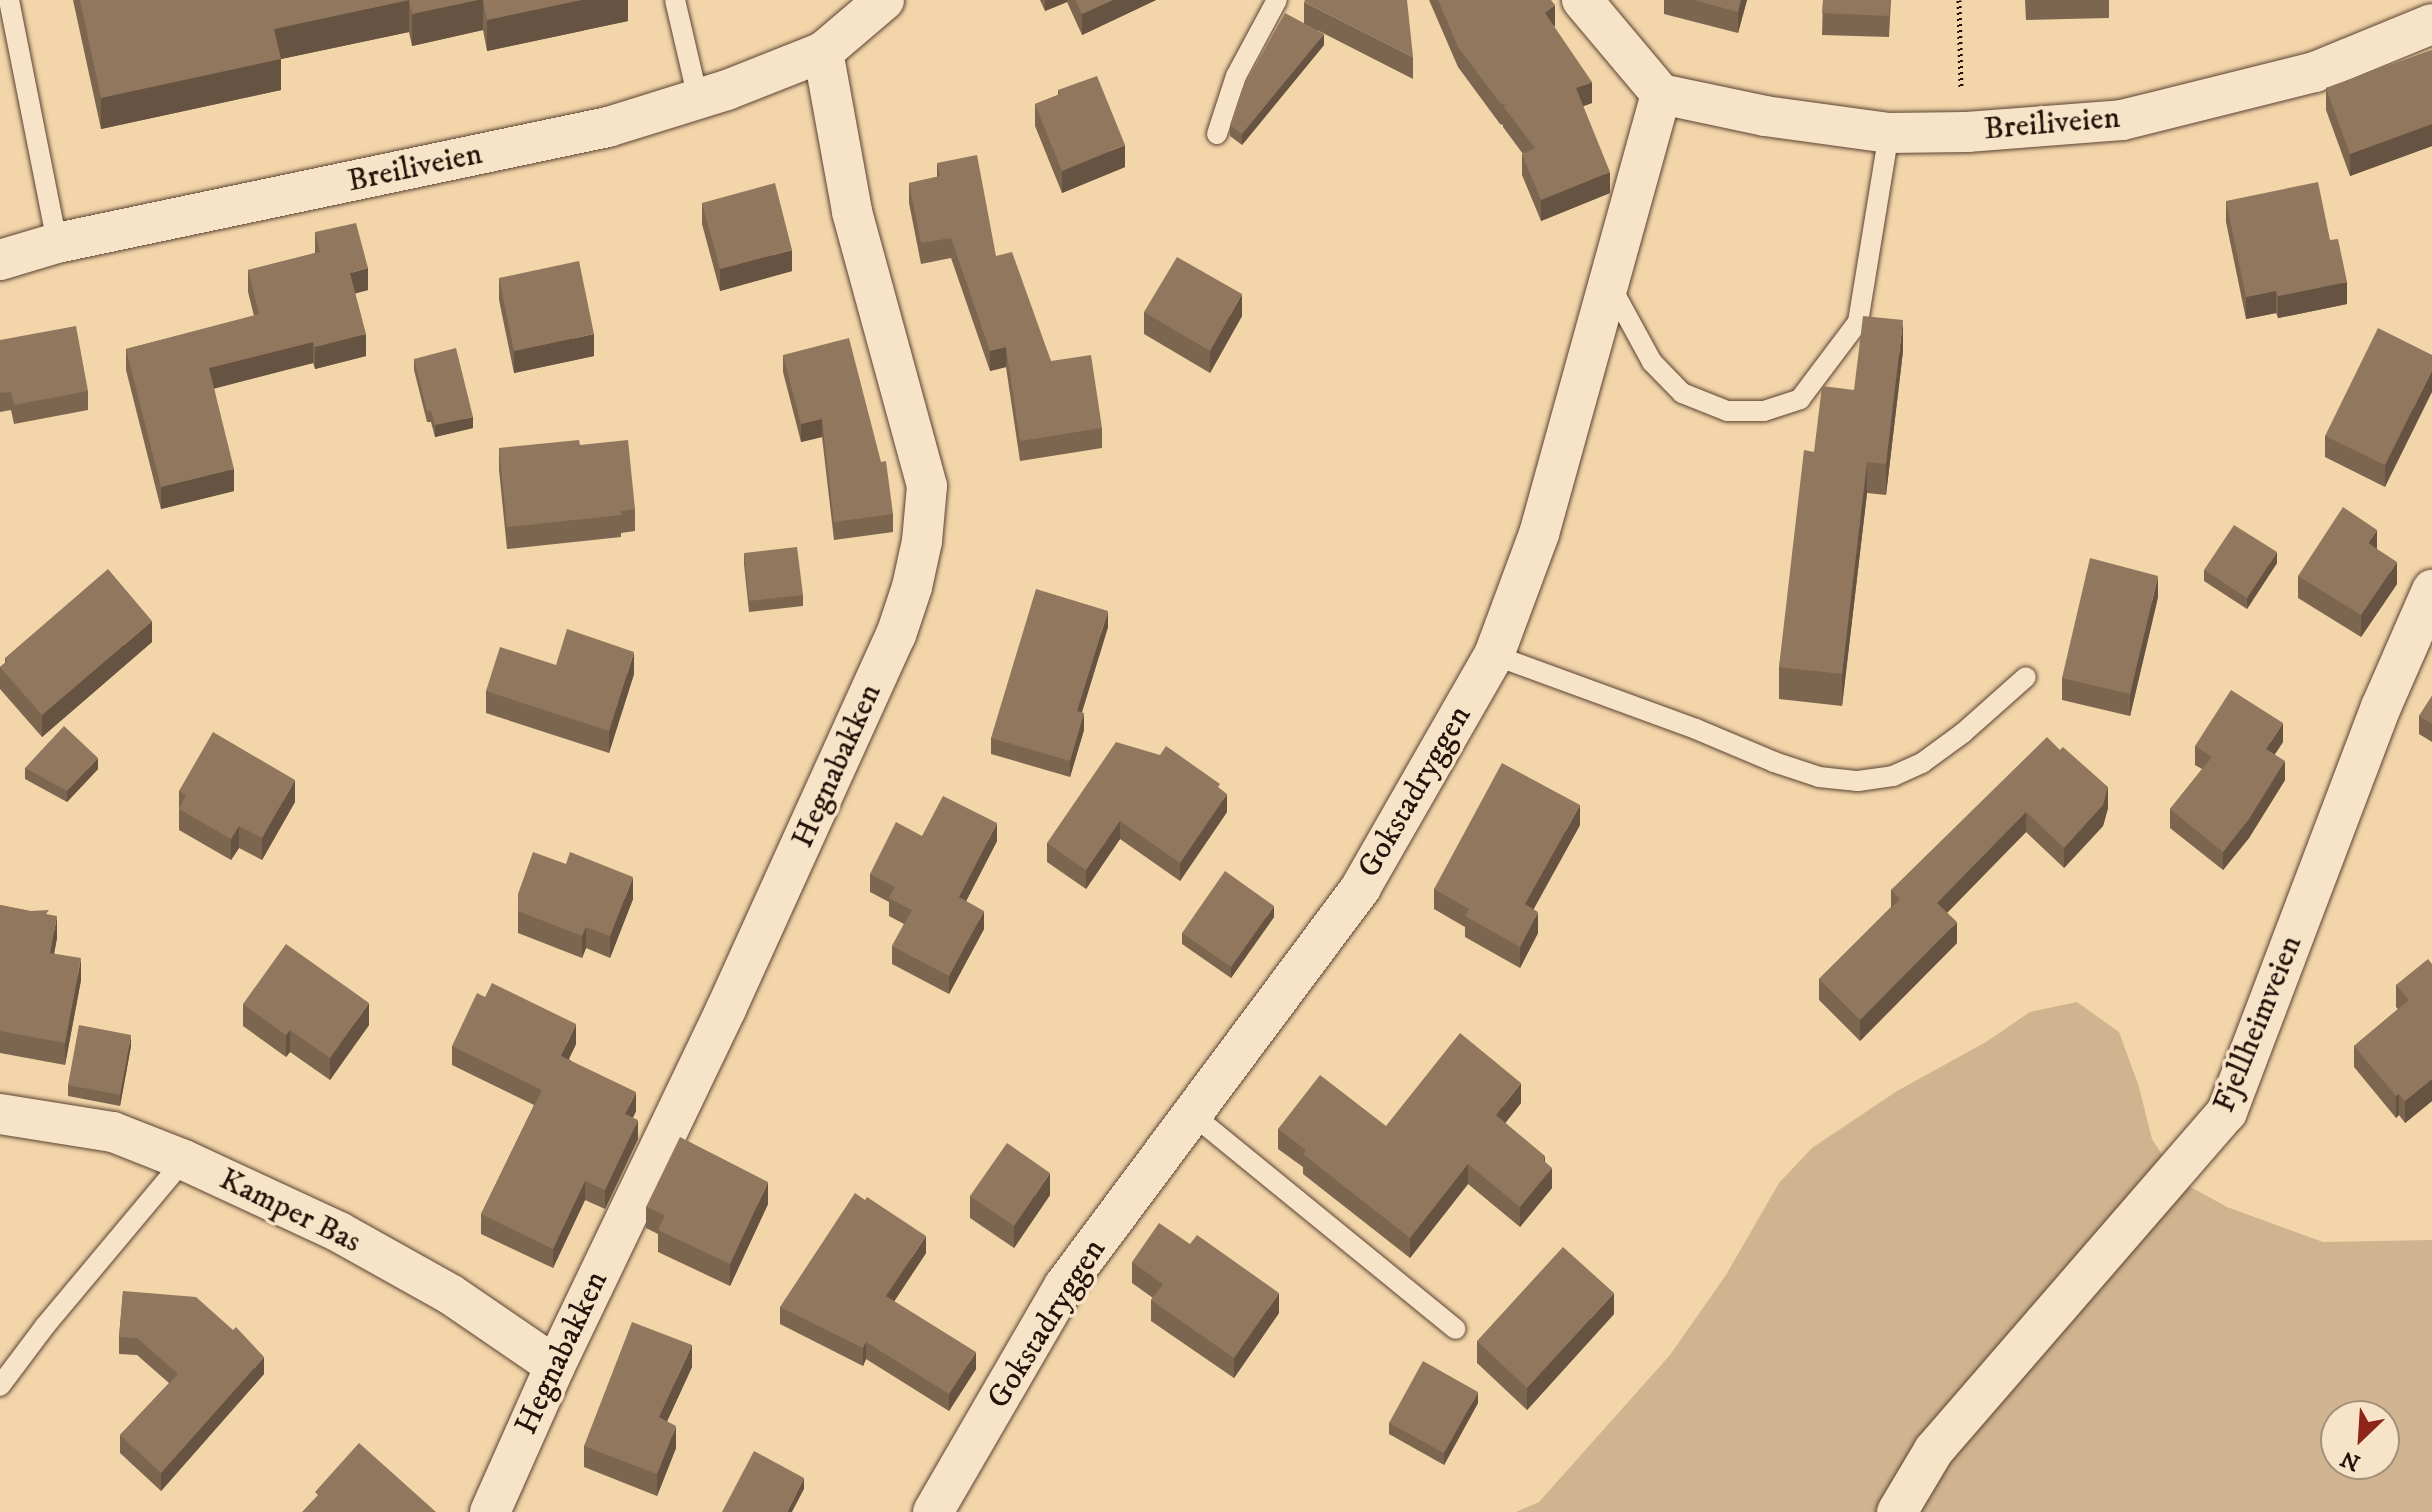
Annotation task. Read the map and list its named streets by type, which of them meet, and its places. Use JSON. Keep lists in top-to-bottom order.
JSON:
{
  "streets": {
    "street": [
      "Breiliveien",
      "Hegnabakken",
      "Gokstadryggen",
      "Fjellheimveien",
      "Kamper Bas"
    ]
  },
  "crossings": [
    ["Breiliveien", "Hegnabakken"],
    ["Breiliveien", "Gokstadryggen"],
    ["Hegnabakken", "Kamper Bas"]
  ],
  "north": "bottom left"
}
